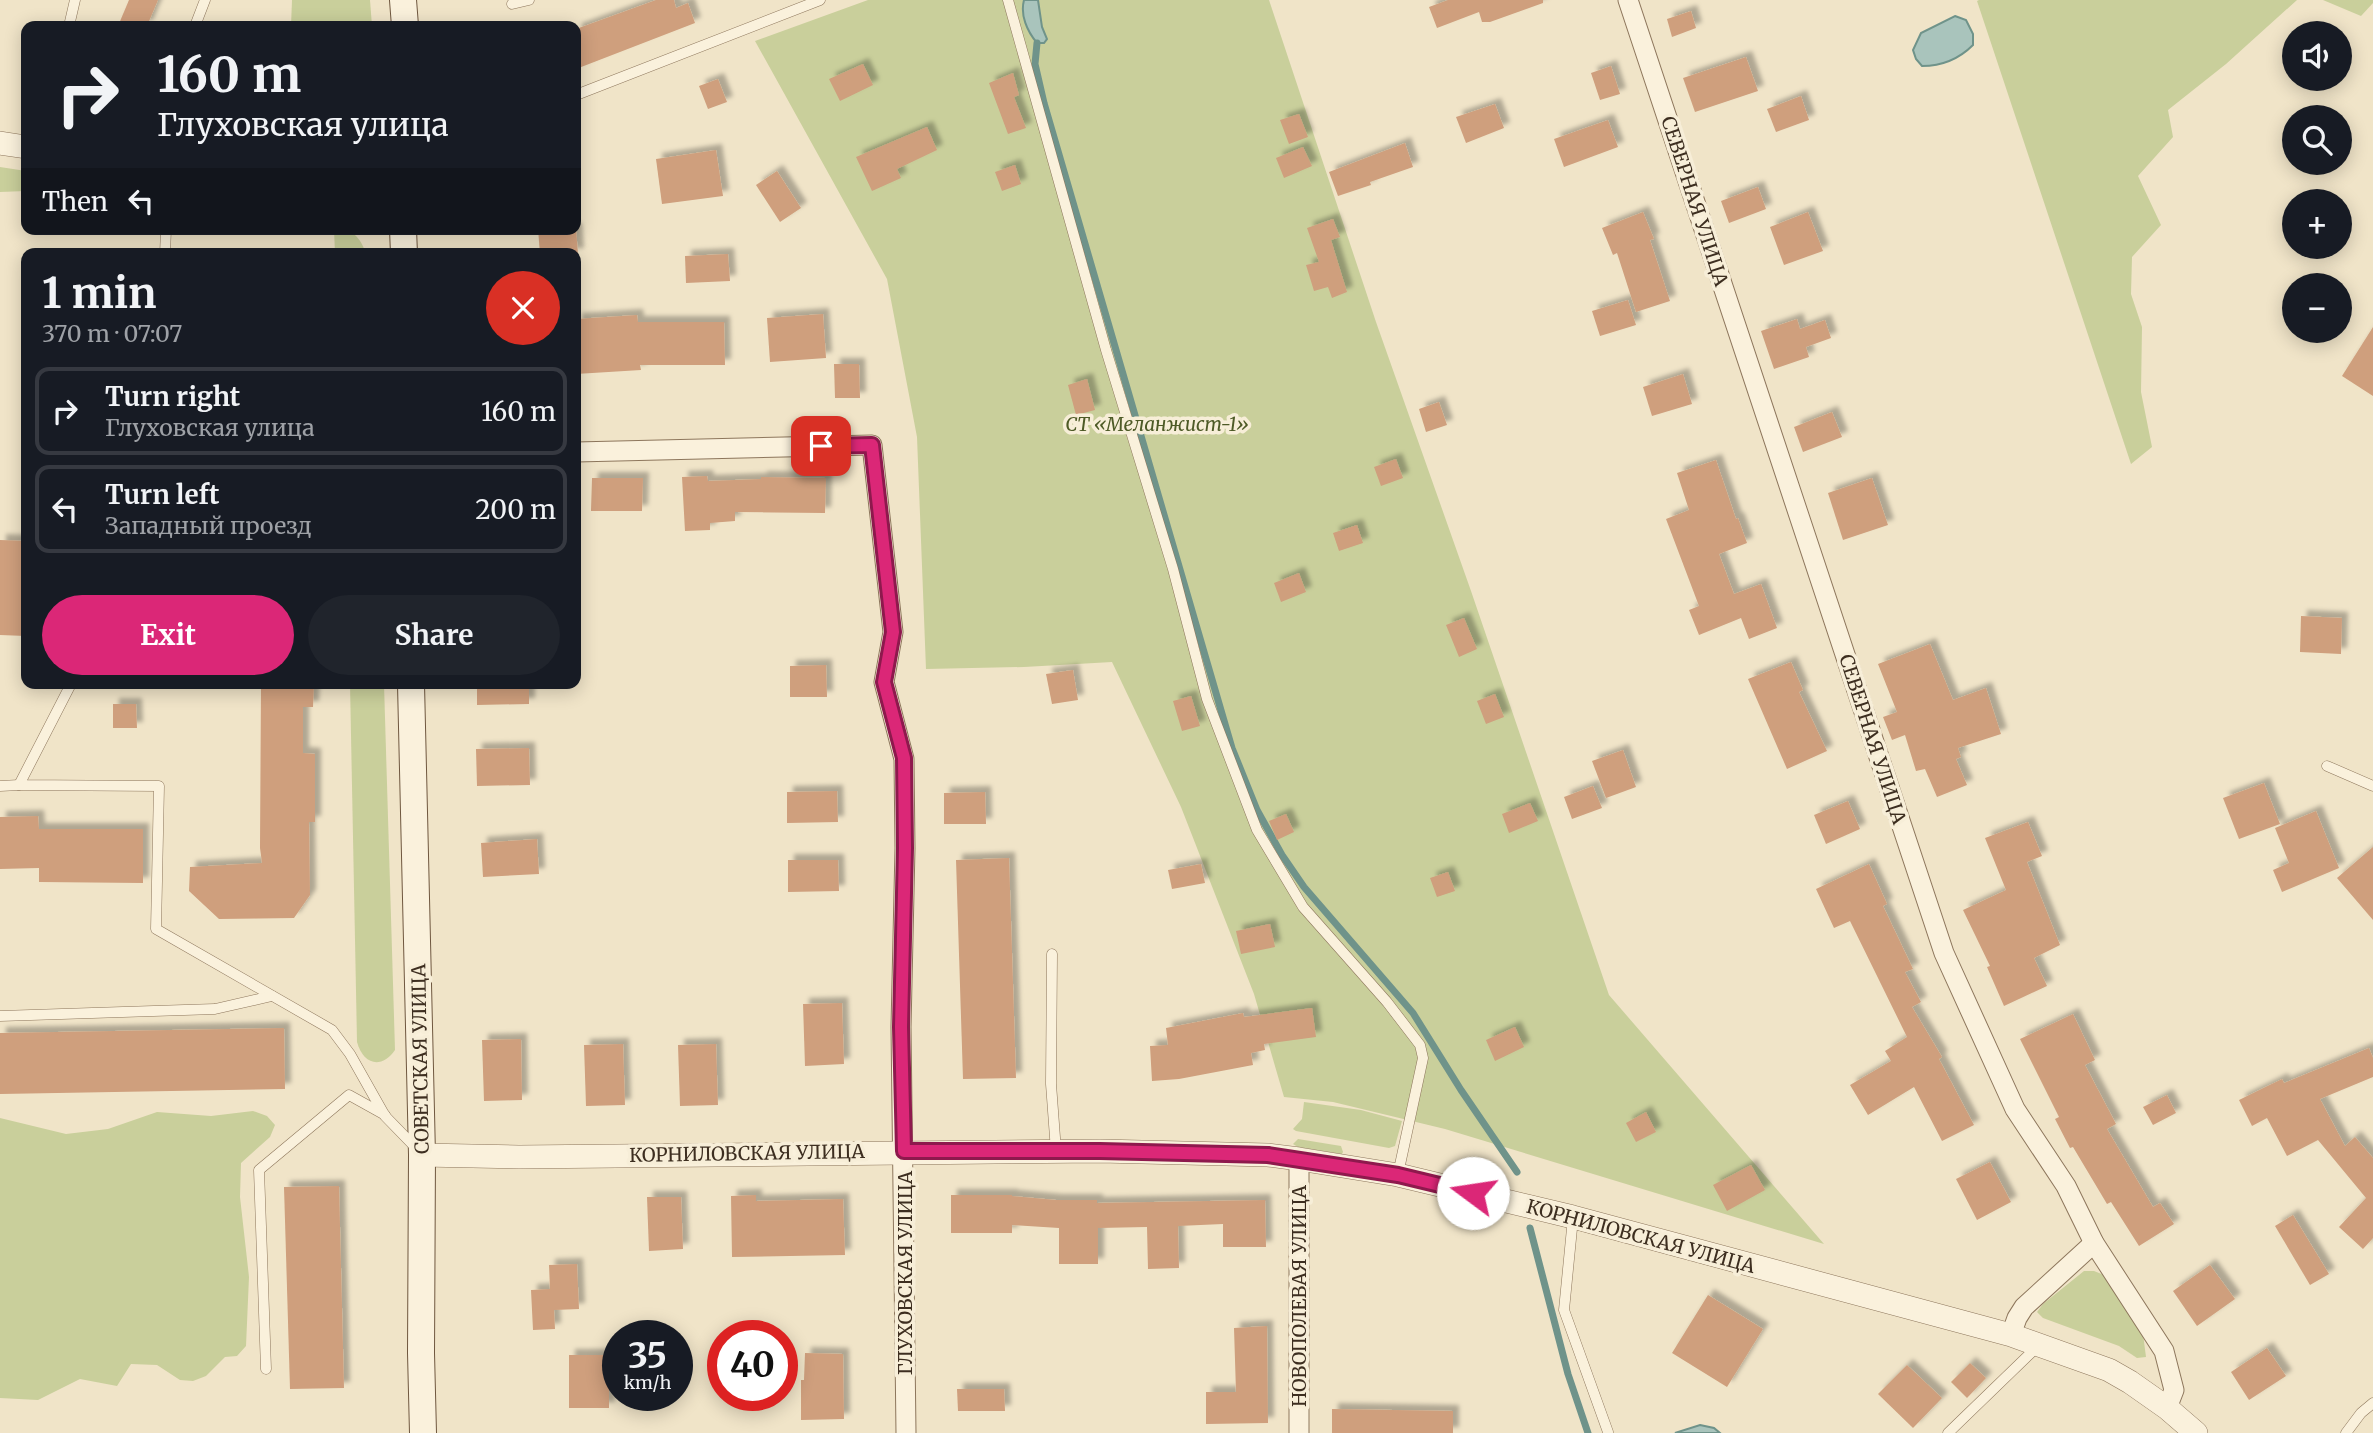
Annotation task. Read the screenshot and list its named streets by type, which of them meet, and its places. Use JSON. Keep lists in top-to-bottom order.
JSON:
{
  "streets": {
    "main road": ["СОВЕТСКАЯ УЛИЦА"],
    "street": [
      "СЕВЕРНАЯ УЛИЦА",
      "КОРНИЛОВСКАЯ УЛИЦА",
      "ГЛУХОВСКАЯ УЛИЦА",
      "НОВОПОЛЕВАЯ УЛИЦА"
    ]
  },
  "crossings": [
    ["СЕВЕРНАЯ УЛИЦА", "КОРНИЛОВСКАЯ УЛИЦА"],
    ["СОВЕТСКАЯ УЛИЦА", "КОРНИЛОВСКАЯ УЛИЦА"],
    ["КОРНИЛОВСКАЯ УЛИЦА", "ГЛУХОВСКАЯ УЛИЦА"],
    ["КОРНИЛОВСКАЯ УЛИЦА", "НОВОПОЛЕВАЯ УЛИЦА"]
  ],
  "parks": ["СТ «Меланжист-1»"],
  "page": {
    "map_buttons": ["+", "−"],
    "turn": ["160 m", "Глуховская улица"],
    "then": "Then",
    "heading": ["1 min", "370 m · 07:07"],
    "list": [
      {
        "name": "Turn right",
        "note": "Глуховская улица",
        "value": "160 m"
      },
      {
        "name": "Turn left",
        "note": "Западный проезд",
        "value": "200 m"
      }
    ],
    "buttons": ["Exit", "Share"],
    "speed": "35 km/h",
    "limit": "40"
  }
}
